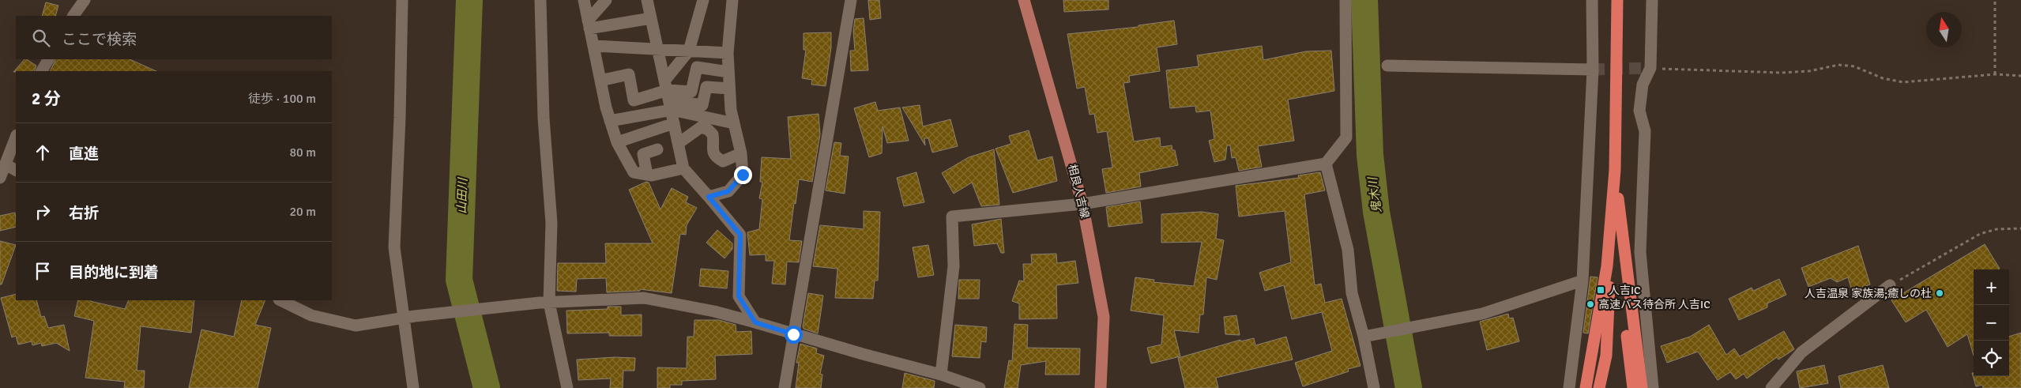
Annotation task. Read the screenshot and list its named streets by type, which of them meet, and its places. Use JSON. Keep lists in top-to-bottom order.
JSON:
{
  "streets": {
    "main road": ["相良人吉線"]
  },
  "water": ["鬼木川", "山田川"],
  "places": {
    "transit": ["人吉IC"],
    "other": ["人吉温泉 家族湯;癒しの杜", "高速バス待合所 人吉IC"]
  },
  "north": "top",
  "page": {
    "search": "ここで検索",
    "heading": ["2 分", "徒歩 · 100 m"],
    "list": [
      ["直進", "80 m"],
      ["右折", "20 m"],
      "目的地に到着"
    ],
    "map_buttons": ["+", "−"]
  }
}
